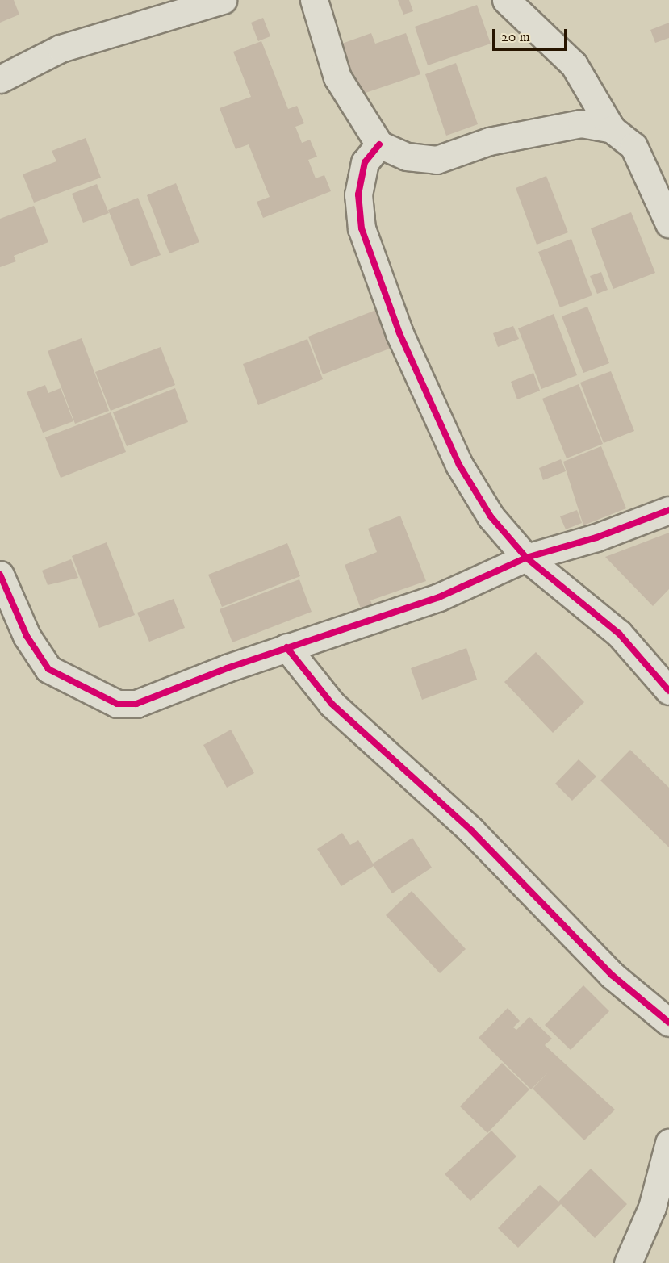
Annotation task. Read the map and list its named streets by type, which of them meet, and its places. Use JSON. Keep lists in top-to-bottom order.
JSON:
{
  "scale_bar": "20 m"
}
